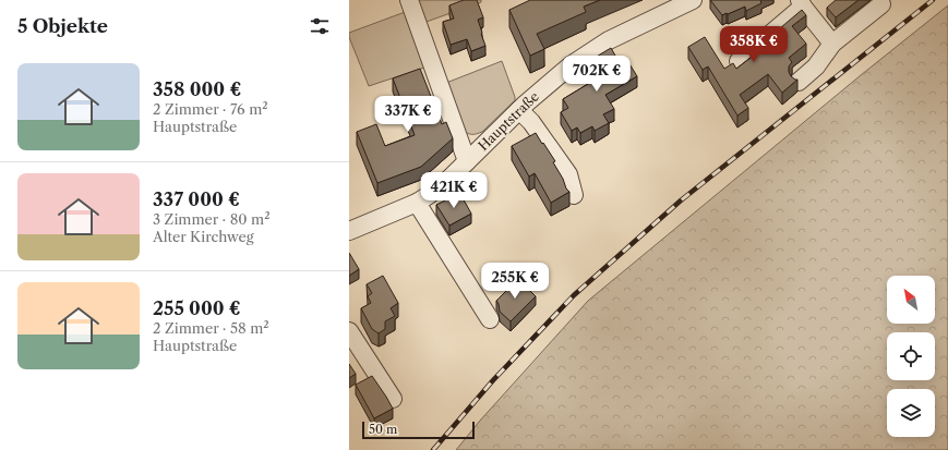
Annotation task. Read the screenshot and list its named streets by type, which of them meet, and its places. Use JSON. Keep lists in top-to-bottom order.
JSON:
{
  "streets": {
    "street": ["Hauptstraße"]
  },
  "scale_bar": "50 m",
  "north": "top left",
  "page": {
    "heading": "5 Objekte",
    "price": [
      "358K €",
      "702K €",
      "337K €",
      "421K €",
      "255K €"
    ],
    "list": [
      {
        "name": "358 000 €",
        "note": "2 Zimmer · 76 m² · Hauptstraße"
      },
      {
        "name": "337 000 €",
        "note": "3 Zimmer · 80 m² · Alter Kirchweg"
      },
      {
        "name": "255 000 €",
        "note": "2 Zimmer · 58 m² · Hauptstraße"
      }
    ],
    "scale": "50 m"
  }
}
